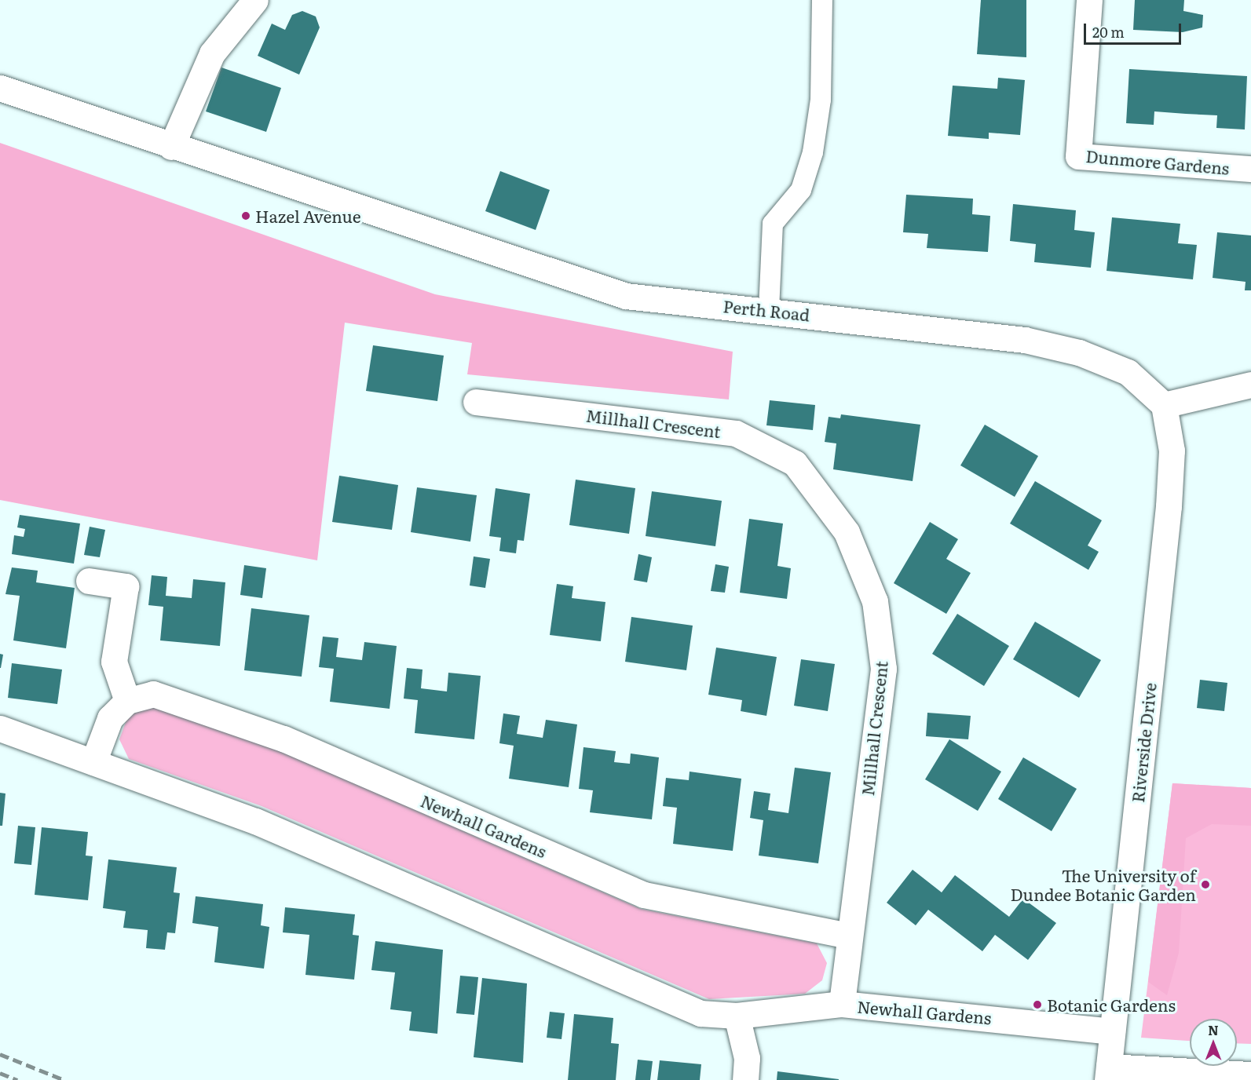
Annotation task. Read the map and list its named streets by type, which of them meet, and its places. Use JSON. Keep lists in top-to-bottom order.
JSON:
{
  "streets": {
    "street": [
      "Dunmore Gardens",
      "Perth Road",
      "Millhall Crescent",
      "Riverside Drive",
      "Newhall Gardens"
    ]
  },
  "crossings": [
    ["Perth Road", "Riverside Drive"],
    ["Millhall Crescent", "Newhall Gardens"],
    ["Riverside Drive", "Newhall Gardens"]
  ],
  "places": ["Hazel Avenue", "The University of Dundee Botanic Garden", "Botanic Gardens"],
  "scale_bar": "20 m",
  "north": "top"
}
